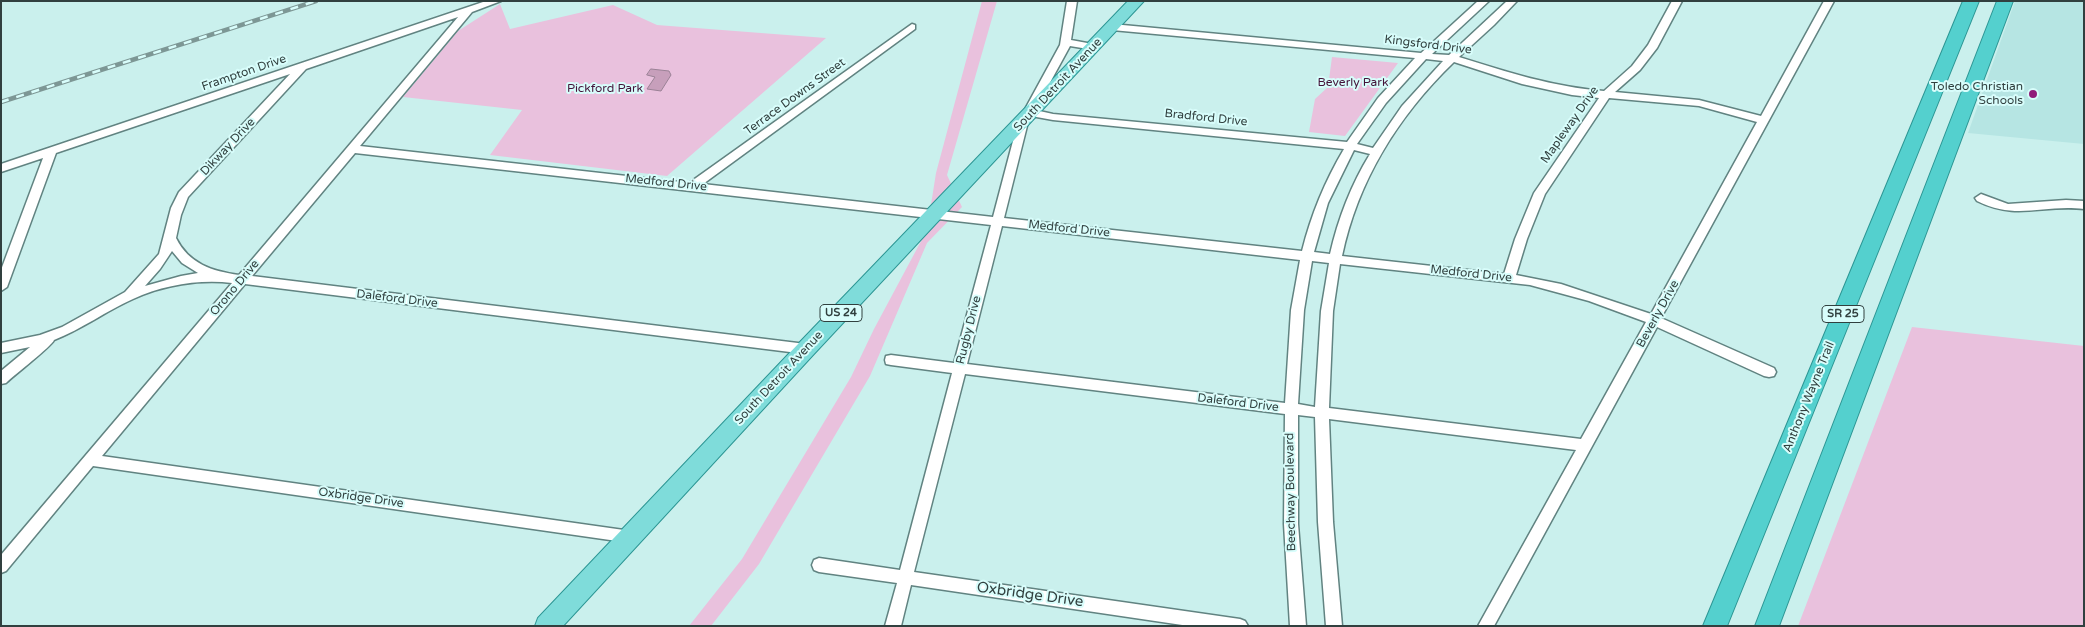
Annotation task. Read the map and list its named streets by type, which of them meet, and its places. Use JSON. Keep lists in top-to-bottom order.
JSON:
{
  "streets": {
    "highway": ["SR 25", "Anthony Wayne Trail"],
    "main road": ["South Detroit Avenue", "US 24"],
    "street": [
      "Kingsford Drive",
      "Frampton Drive",
      "Terrace Downs Street",
      "Bradford Drive",
      "Mapleway Drive",
      "Dikway Drive",
      "Medford Drive",
      "Orono Drive",
      "Daleford Drive",
      "Beverly Drive",
      "Rugby Drive",
      "Beechway Boulevard",
      "Oxbridge Drive"
    ]
  },
  "crossings": [
    ["Kingsford Drive", "South Detroit Avenue"],
    ["Kingsford Drive", "Mapleway Drive"],
    ["Kingsford Drive", "Beverly Drive"],
    ["Kingsford Drive", "Beechway Boulevard"],
    ["Frampton Drive", "Dikway Drive"],
    ["Frampton Drive", "Orono Drive"],
    ["South Detroit Avenue", "Bradford Drive"],
    ["South Detroit Avenue", "Medford Drive"],
    ["South Detroit Avenue", "Daleford Drive"],
    ["South Detroit Avenue", "Rugby Drive"],
    ["South Detroit Avenue", "Oxbridge Drive"],
    ["Terrace Downs Street", "Medford Drive"],
    ["Bradford Drive", "Rugby Drive"],
    ["Bradford Drive", "Beechway Boulevard"],
    ["Mapleway Drive", "Medford Drive"],
    ["Dikway Drive", "Daleford Drive"],
    ["Medford Drive", "Orono Drive"],
    ["Medford Drive", "Beverly Drive"],
    ["Medford Drive", "Rugby Drive"],
    ["Medford Drive", "Beechway Boulevard"],
    ["Orono Drive", "Daleford Drive"],
    ["Orono Drive", "Oxbridge Drive"],
    ["Daleford Drive", "Beverly Drive"],
    ["Daleford Drive", "Rugby Drive"],
    ["Daleford Drive", "Beechway Boulevard"],
    ["Rugby Drive", "Oxbridge Drive"]
  ],
  "parks": ["Beverly Park", "Pickford Park"],
  "places": ["Toledo Christian Schools"]
}
